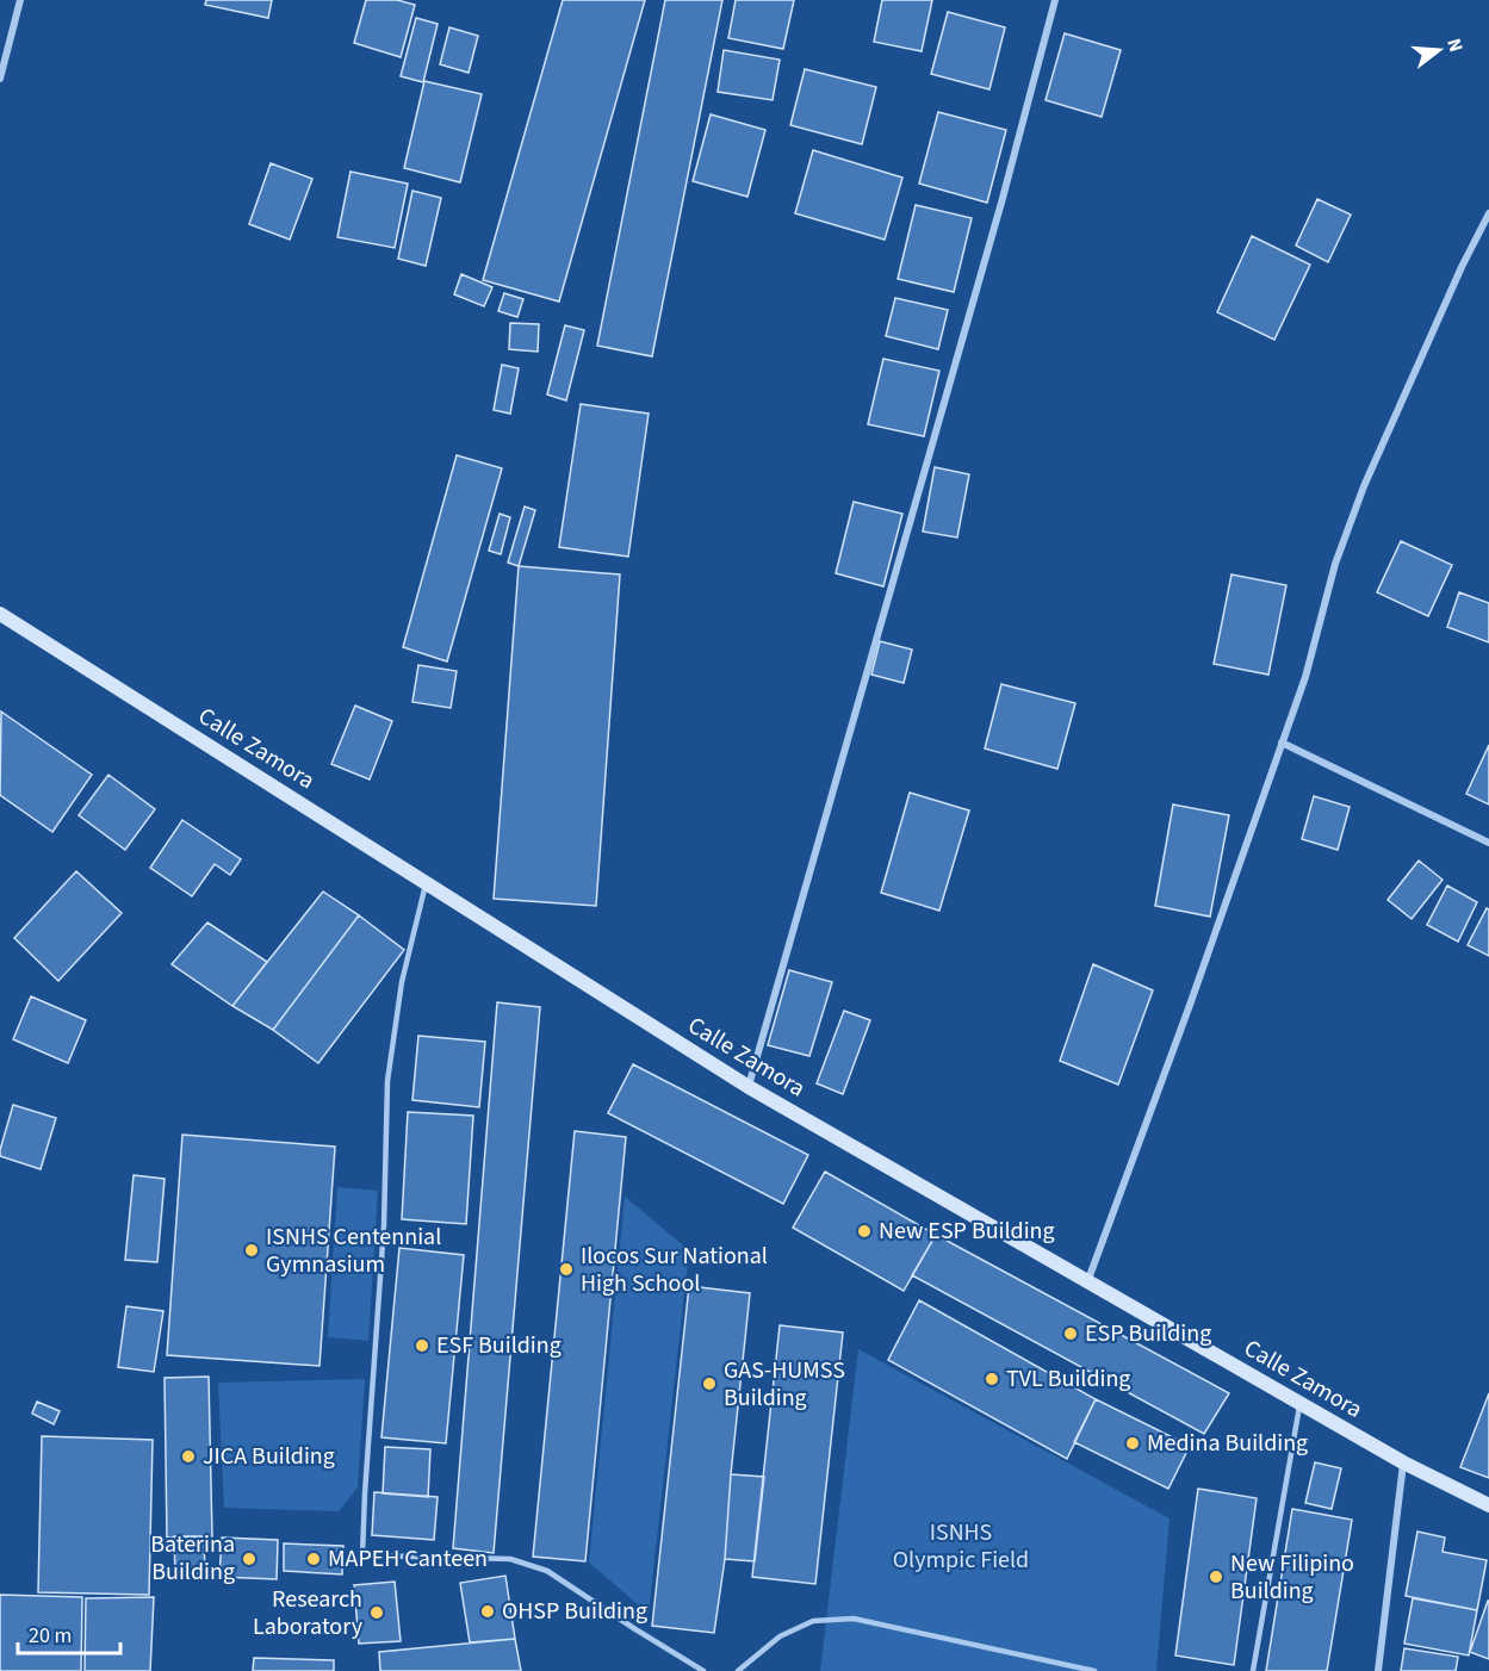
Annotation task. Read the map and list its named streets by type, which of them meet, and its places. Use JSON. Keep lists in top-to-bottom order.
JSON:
{
  "streets": {
    "street": ["Calle Zamora"]
  },
  "parks": ["ISNHS Olympic Field"],
  "places": [
    "New ESP Building",
    "ISNHS Centennial Gymnasium",
    "Ilocos Sur National High School",
    "ESP Building",
    "ESF Building",
    "TVL Building",
    "GAS-HUMSS Building",
    "Medina Building",
    "JICA Building",
    "Baterina Building",
    "MAPEH Canteen",
    "New Filipino Building",
    "OHSP Building",
    "Research Laboratory"
  ],
  "scale_bar": "20 m",
  "north": "right"
}
